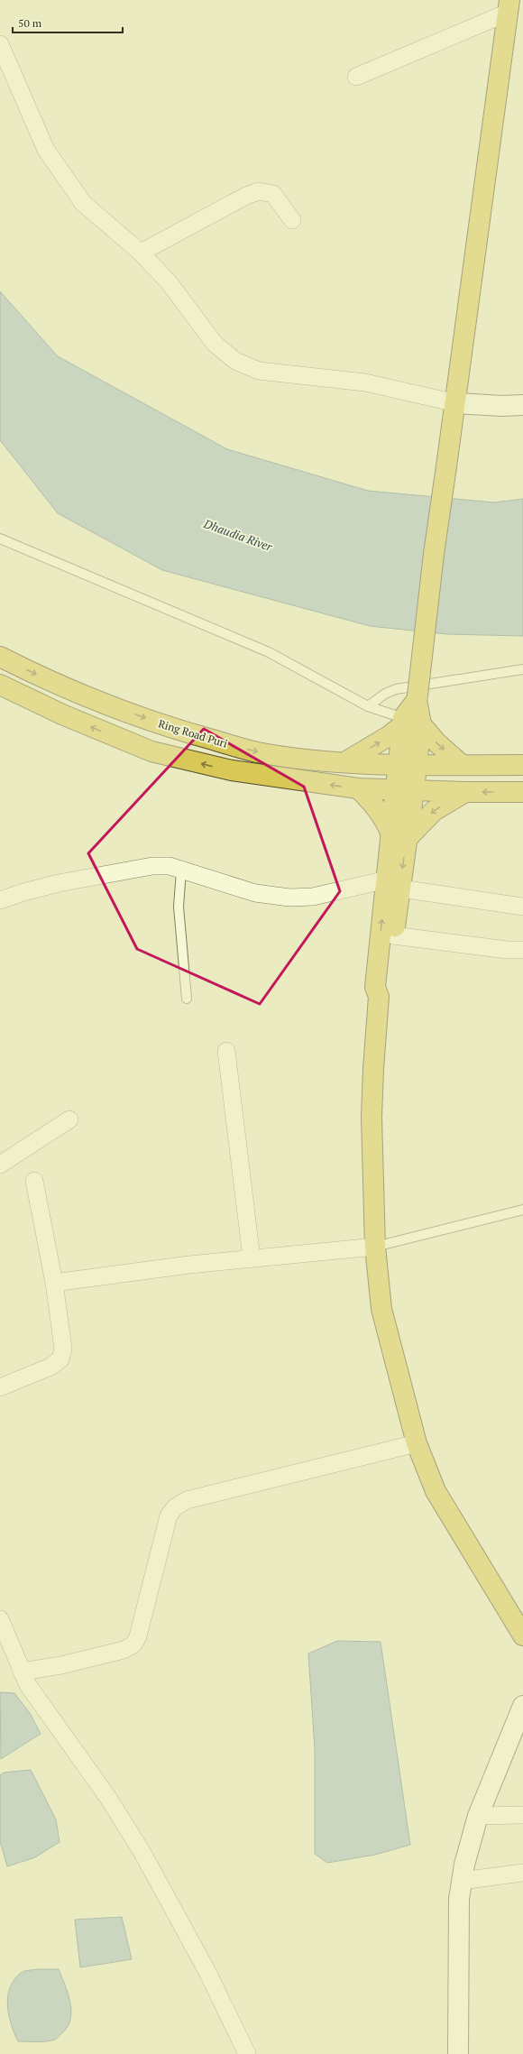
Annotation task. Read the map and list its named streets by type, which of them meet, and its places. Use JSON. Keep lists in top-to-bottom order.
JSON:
{
  "streets": {
    "highway": ["Ring Road Puri"]
  },
  "water": ["Dhaudia River"],
  "scale_bar": "50 m"
}
